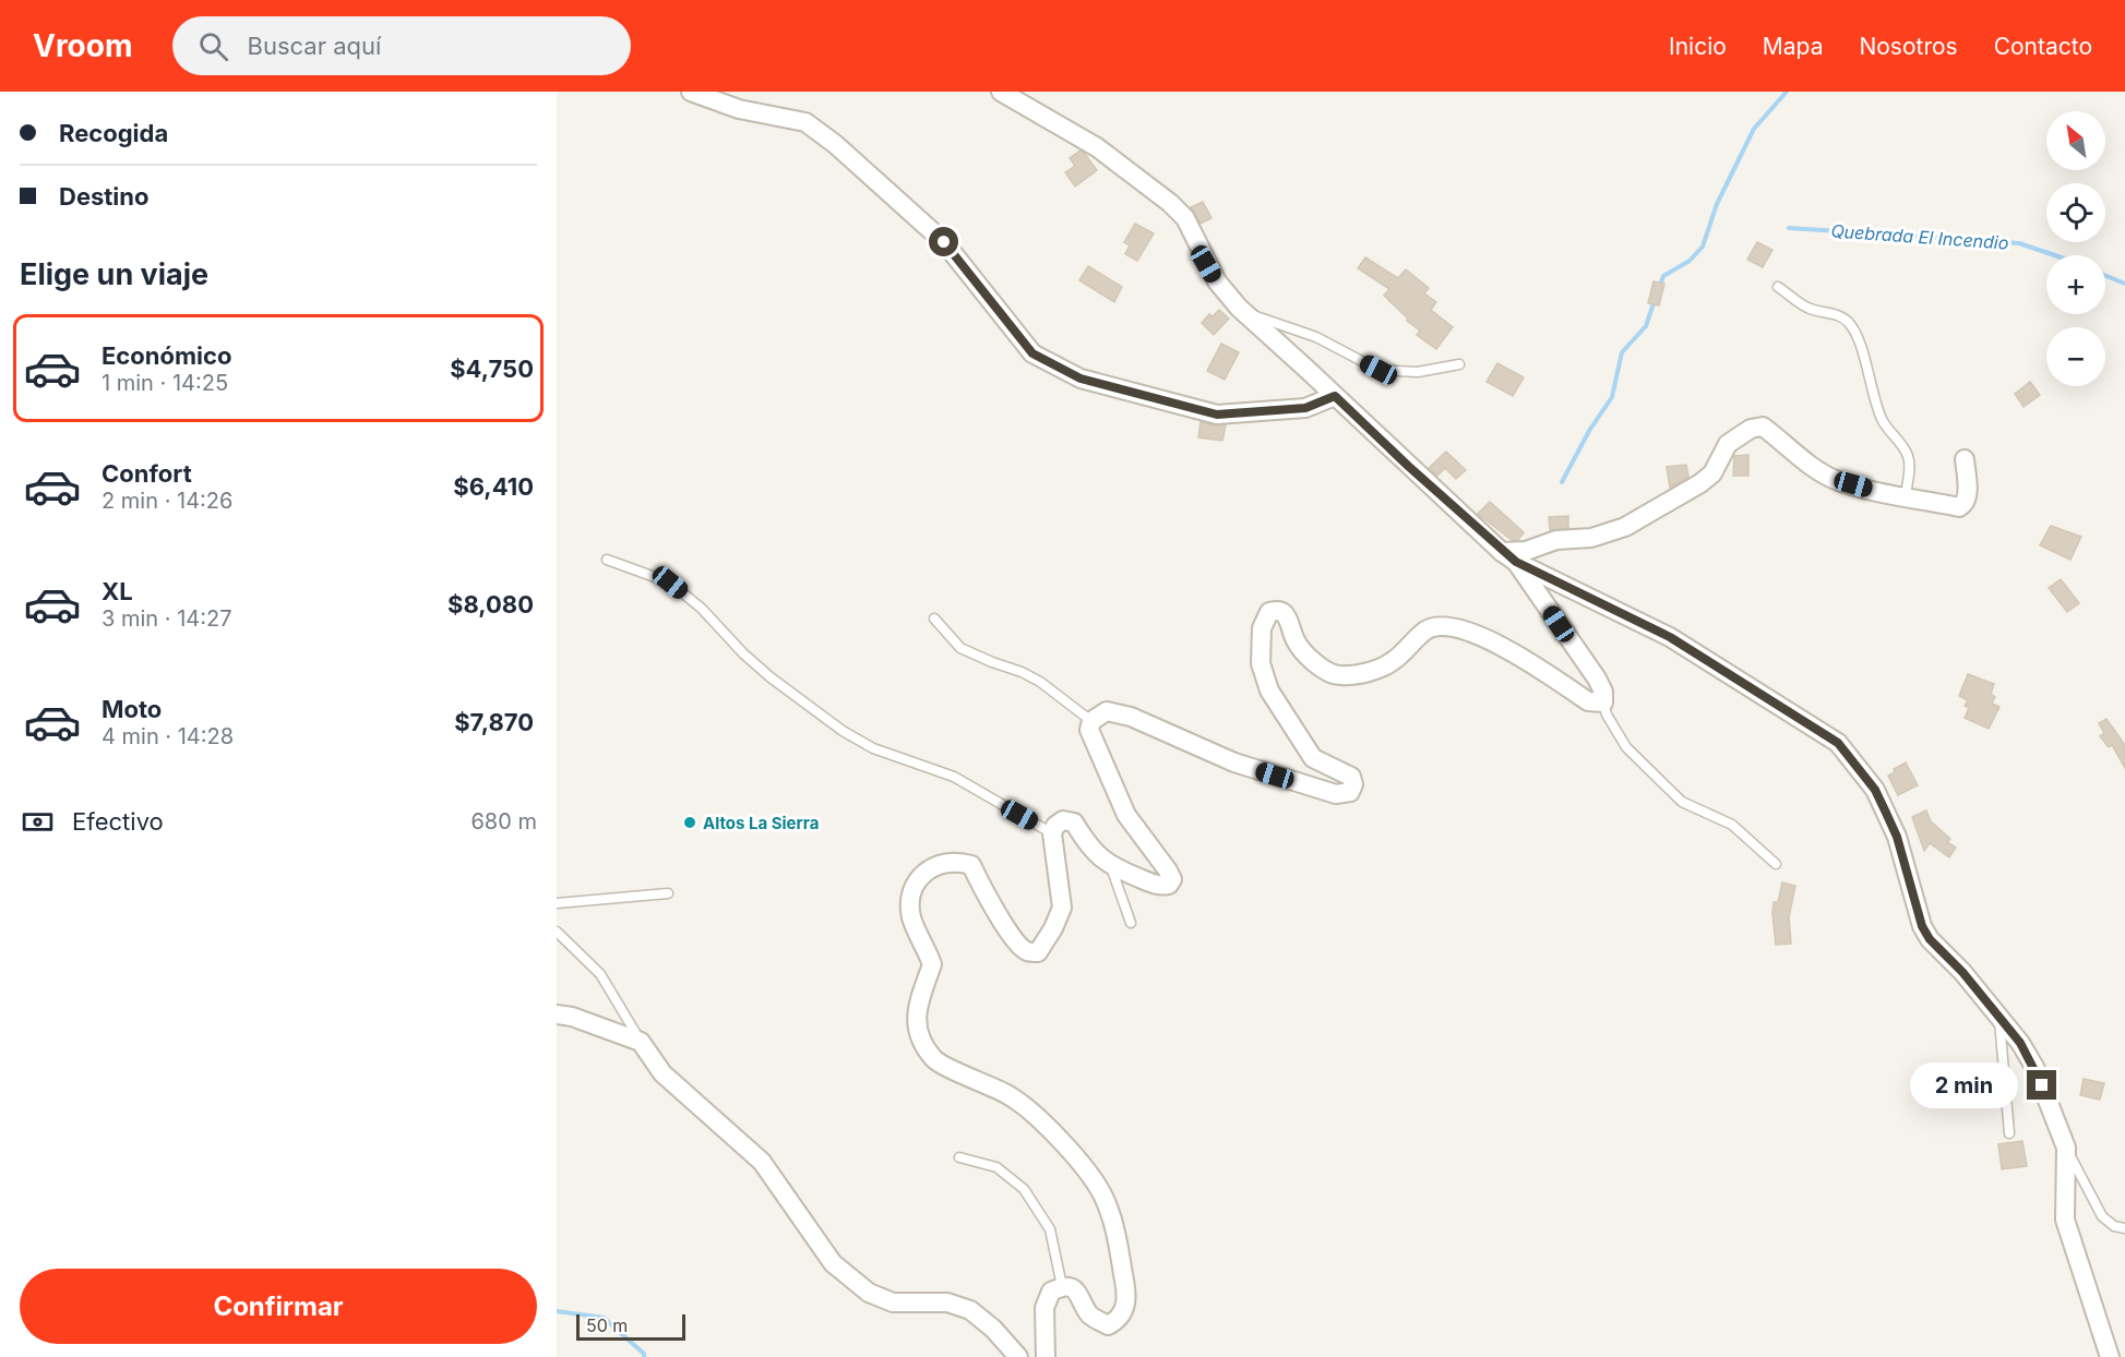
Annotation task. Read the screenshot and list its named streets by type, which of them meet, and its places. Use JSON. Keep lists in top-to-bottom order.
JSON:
{
  "water": ["Quebrada El Incendio"],
  "places": ["Altos La Sierra"],
  "scale_bar": "50 m",
  "north": "top left",
  "page": {
    "header": "Vroom",
    "search": "Buscar aquí",
    "nav": [
      "Inicio",
      "Mapa",
      "Nosotros",
      "Contacto"
    ],
    "banner": ["Recogida", "Destino"],
    "map_buttons": ["+", "−"],
    "heading": "Elige un viaje",
    "list": [
      {
        "name": "Económico",
        "note": "1 min · 14:25",
        "value": "$4,750"
      },
      {
        "name": "Confort",
        "note": "2 min · 14:26",
        "value": "$6,410"
      },
      {
        "name": "XL",
        "note": "3 min · 14:27",
        "value": "$8,080"
      },
      {
        "name": "Moto",
        "note": "4 min · 14:28",
        "value": "$7,870"
      }
    ],
    "pay": ["Efectivo", "680 m"],
    "bubble": "2 min",
    "buttons": "Confirmar",
    "scale": "50 m"
  }
}
